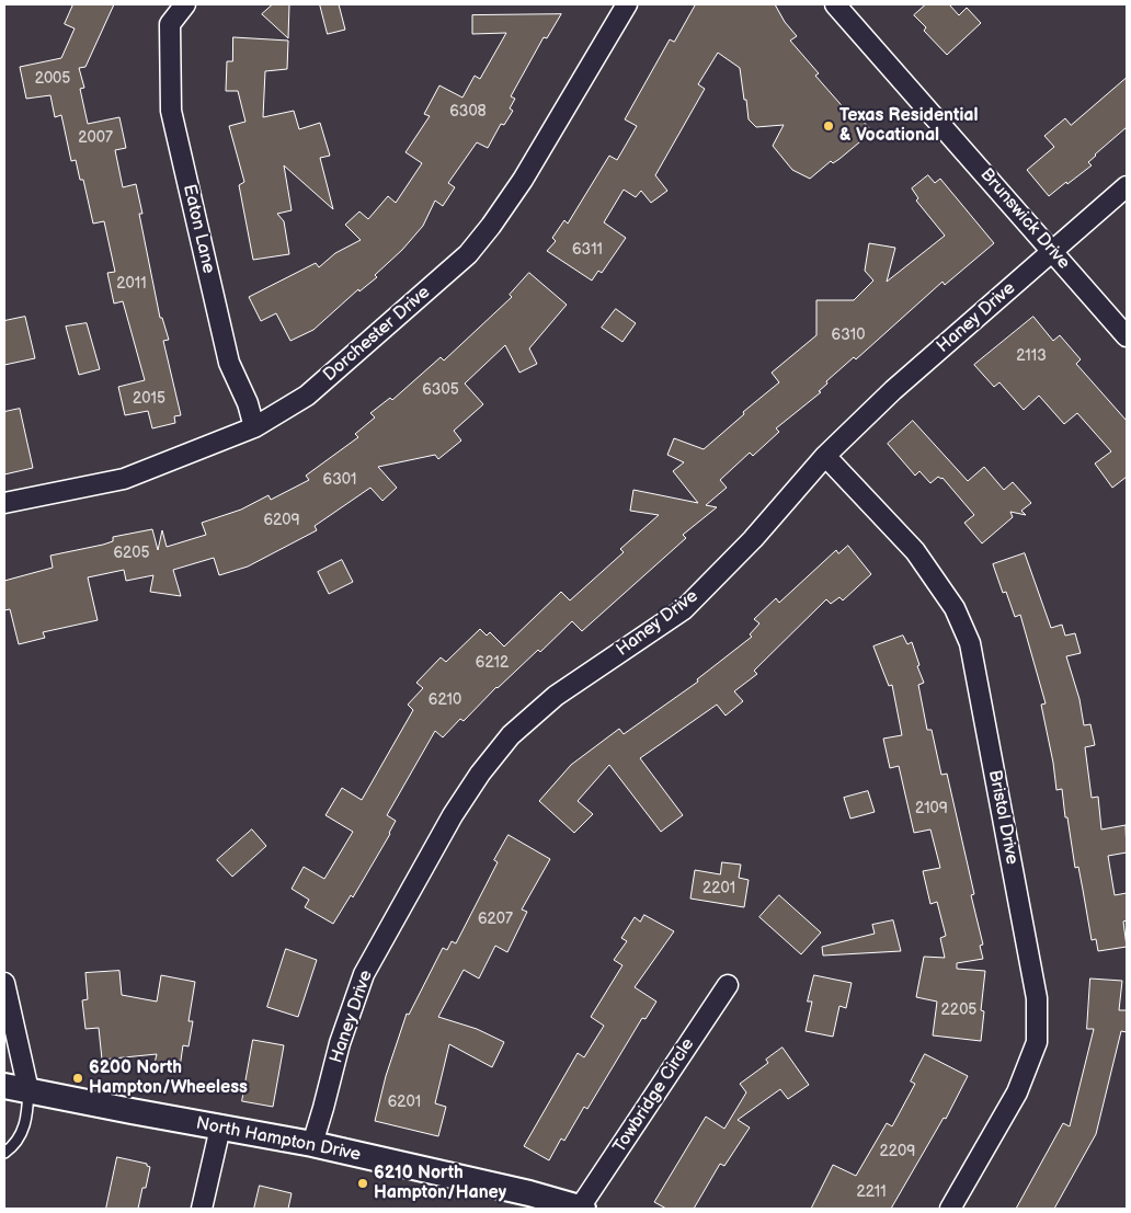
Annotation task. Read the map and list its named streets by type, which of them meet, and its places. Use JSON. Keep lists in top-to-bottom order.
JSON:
{
  "streets": {
    "street": [
      "Brunswick Drive",
      "Eaton Lane",
      "Haney Drive",
      "Dorchester Drive",
      "Bristol Drive",
      "Towbridge Circle",
      "North Hampton Drive"
    ]
  },
  "crossings": [
    ["Brunswick Drive", "Haney Drive"],
    ["Eaton Lane", "Dorchester Drive"],
    ["Haney Drive", "Bristol Drive"],
    ["Haney Drive", "North Hampton Drive"],
    ["Towbridge Circle", "North Hampton Drive"]
  ],
  "places": ["Texas Residential & Vocational", "6200 North Hampton/Wheeless", "6210 North Hampton/Haney"],
  "house_numbers": [
    "2005",
    "6308",
    "2007",
    "6311",
    "2011",
    "6310",
    "2113",
    "6305",
    "2015",
    "6301",
    "6209",
    "6205",
    "6212",
    "6210",
    "2109",
    "2201",
    "6207",
    "2205",
    "6201",
    "2209",
    "2211"
  ]
}
